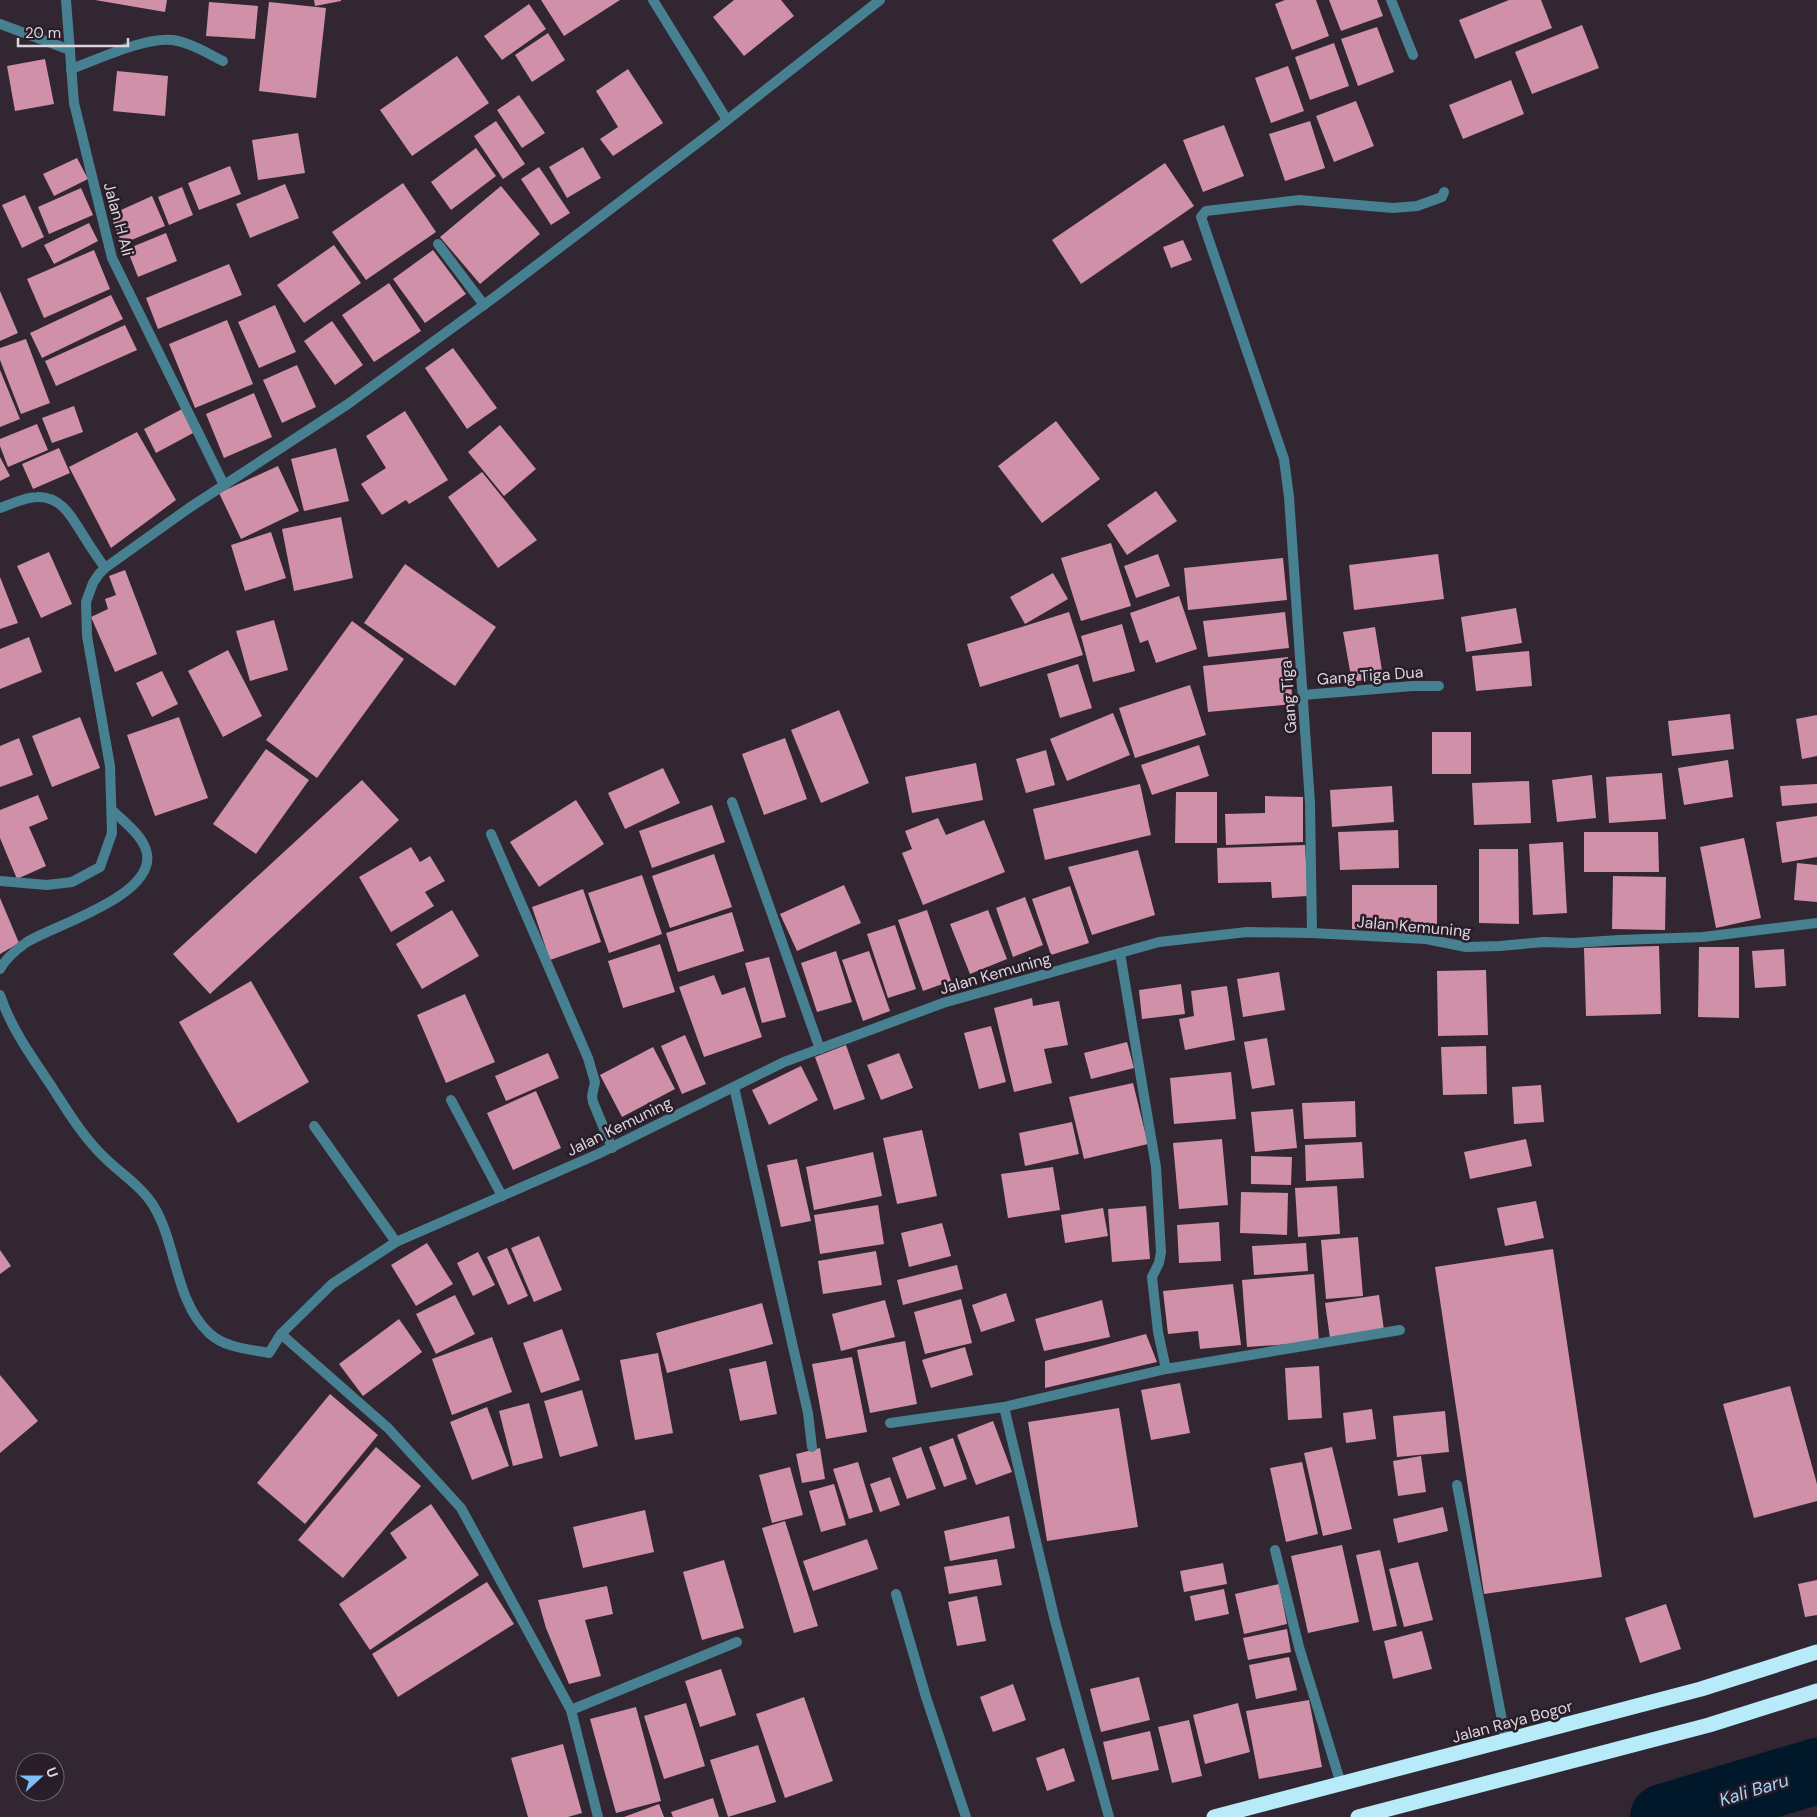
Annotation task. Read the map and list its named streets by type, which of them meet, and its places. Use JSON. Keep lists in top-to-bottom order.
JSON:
{
  "streets": {
    "highway": ["Jalan Raya Bogor"],
    "street": [
      "Jalan H Ali",
      "Gang Tiga Dua",
      "Gang Tiga",
      "Jalan Kemuning"
    ]
  },
  "crossings": [
    ["Gang Tiga Dua", "Gang Tiga"],
    ["Gang Tiga", "Jalan Kemuning"]
  ],
  "water": ["Kali Baru"],
  "scale_bar": "20 m",
  "north": "right"
}
